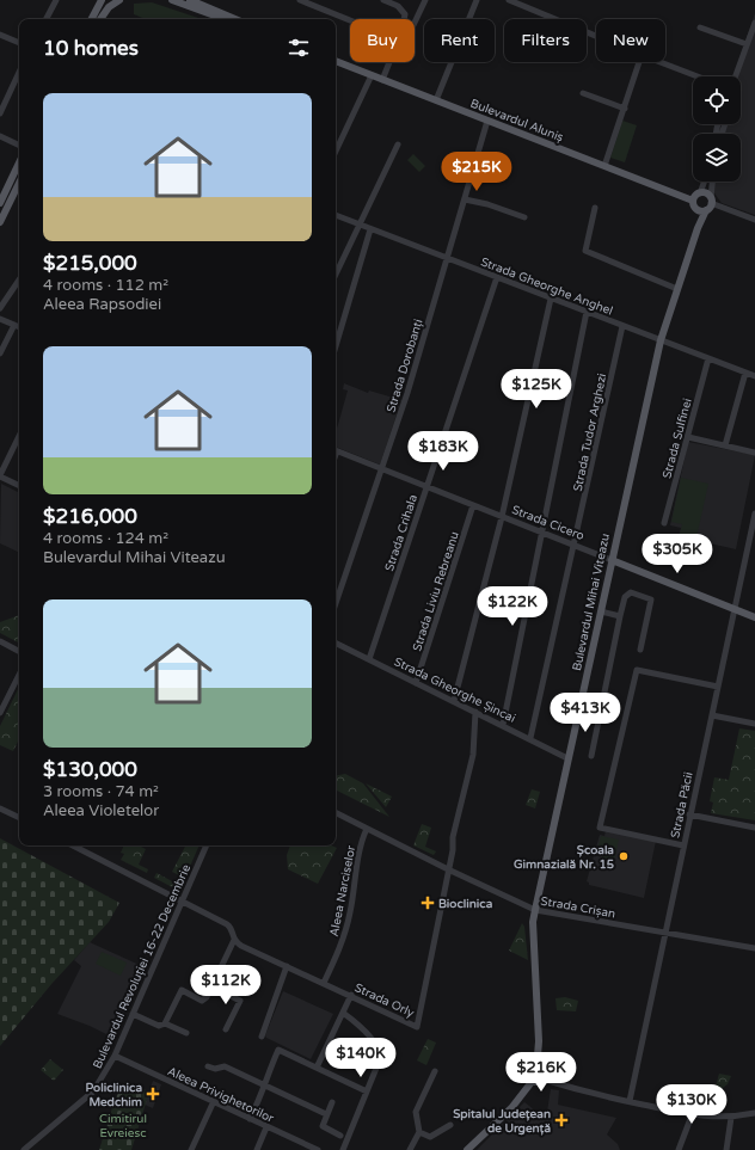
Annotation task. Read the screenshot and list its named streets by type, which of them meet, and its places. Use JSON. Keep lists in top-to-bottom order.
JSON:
{
  "streets": {
    "main road": ["Bulevardul Aluniș", "Strada Cicero", "Bulevardul Mihai Viteazu"],
    "street": [
      "Strada Gheorghe Anghel",
      "Strada Dorobanți",
      "Strada Tudor Arghezi",
      "Strada Sulfinei",
      "Strada Crihala",
      "Strada Liviu Rebreanu",
      "Strada Gheorghe Șincai",
      "Strada Păcii",
      "Aleea Narciselor",
      "Strada Crișan",
      "Bulevardul Revoluției 16-22 Decembrie",
      "Strada Orly",
      "Aleea Privighetorilor"
    ]
  },
  "crossings": [
    ["Bulevardul Aluniș", "Strada Dorobanți"],
    ["Bulevardul Aluniș", "Bulevardul Mihai Viteazu"],
    ["Strada Gheorghe Anghel", "Strada Dorobanți"],
    ["Strada Gheorghe Anghel", "Strada Tudor Arghezi"],
    ["Strada Gheorghe Anghel", "Strada Sulfinei"],
    ["Strada Gheorghe Anghel", "Strada Crihala"],
    ["Strada Gheorghe Anghel", "Bulevardul Mihai Viteazu"],
    ["Strada Dorobanți", "Strada Cicero"],
    ["Strada Tudor Arghezi", "Strada Cicero"],
    ["Strada Tudor Arghezi", "Strada Gheorghe Șincai"],
    ["Strada Cicero", "Strada Crihala"],
    ["Strada Cicero", "Strada Liviu Rebreanu"],
    ["Strada Cicero", "Bulevardul Mihai Viteazu"],
    ["Strada Cicero", "Strada Păcii"],
    ["Strada Crihala", "Strada Gheorghe Șincai"],
    ["Strada Liviu Rebreanu", "Strada Gheorghe Șincai"],
    ["Bulevardul Mihai Viteazu", "Strada Gheorghe Șincai"],
    ["Bulevardul Mihai Viteazu", "Strada Crișan"],
    ["Strada Gheorghe Șincai", "Strada Orly"],
    ["Strada Păcii", "Strada Crișan"],
    ["Aleea Narciselor", "Strada Crișan"],
    ["Aleea Narciselor", "Strada Orly"],
    ["Strada Crișan", "Strada Orly"],
    ["Bulevardul Revoluției 16-22 Decembrie", "Strada Orly"],
    ["Bulevardul Revoluției 16-22 Decembrie", "Aleea Privighetorilor"]
  ],
  "parks": ["Cimitirul Evreiesc"],
  "places": {
    "other": ["Școala Gimnazială Nr. 15"],
    "health": ["Bioclinica", "Policlinica Medchim", "Spitalul Județean de Urgență"]
  },
  "page": {
    "chip": [
      "Buy",
      "Rent",
      "Filters",
      "New"
    ],
    "heading": "10 homes",
    "list": [
      {
        "name": "$215,000",
        "note": "4 rooms · 112 m² · Aleea Rapsodiei"
      },
      {
        "name": "$216,000",
        "note": "4 rooms · 124 m² · Bulevardul Mihai Viteazu"
      },
      {
        "name": "$130,000",
        "note": "3 rooms · 74 m² · Aleea Violetelor"
      }
    ],
    "price": [
      "$215K",
      "$125K",
      "$183K",
      "$305K",
      "$122K",
      "$413K",
      "$112K",
      "$140K",
      "$216K",
      "$130K"
    ]
  }
}
